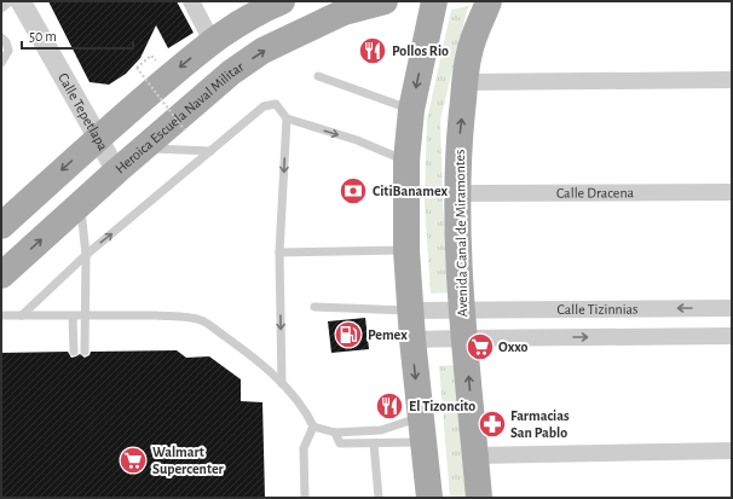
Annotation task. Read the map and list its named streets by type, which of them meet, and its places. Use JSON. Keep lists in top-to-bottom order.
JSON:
{
  "streets": {
    "main road": ["Heroica Escuela Naval Militar", "Avenida Canal de Miramontes"],
    "street": ["Calle Tepetlapa", "Calle Dracena", "Calle Tizinnias"]
  },
  "crossings": [
    ["Calle Tepetlapa", "Heroica Escuela Naval Militar"],
    ["Calle Dracena", "Avenida Canal de Miramontes"],
    ["Avenida Canal de Miramontes", "Calle Tizinnias"]
  ],
  "places": {
    "restaurant": ["Pollos Rio", "El Tizoncito"],
    "bank": ["CitiBanamex"],
    "fuel station": ["Pemex"],
    "supermarket": ["Oxxo", "Walmart Supercenter"],
    "pharmacy": ["Farmacias San Pablo"]
  },
  "scale_bar": "50 m"
}
